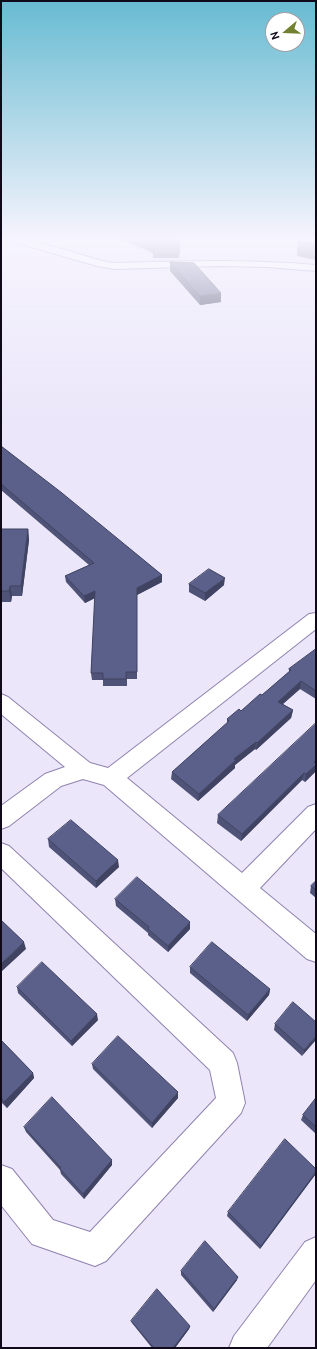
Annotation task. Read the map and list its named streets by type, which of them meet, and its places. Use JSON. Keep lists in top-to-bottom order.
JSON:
{
  "north": "left"
}
